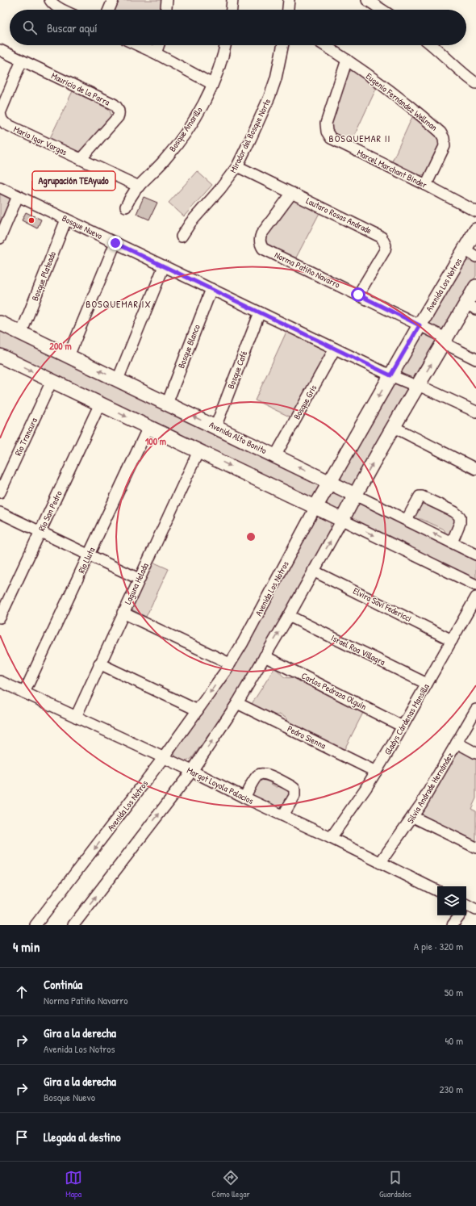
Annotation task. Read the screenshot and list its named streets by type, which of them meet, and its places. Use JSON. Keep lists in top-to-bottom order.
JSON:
{
  "streets": {
    "street": [
      "Mauricio de la Parra",
      "Eugenio Fernández Wellman",
      "Bosque Amarillo",
      "Mirador del Bosque Norte",
      "Mario Igor Vargas",
      "Marcel Marchant Binder",
      "Lautaro Rosas Andrade",
      "Bosque Nuevo",
      "Norma Patiño Navarro",
      "Bosque Plateado",
      "Avenida Los Notros",
      "Bosque Blanco",
      "Bosque Café",
      "Bosque Gris",
      "Río Trancura",
      "Avenida Alto Bonito",
      "Río San Pedro",
      "Río Lluta",
      "Laguna Helada",
      "Elvira Savi Federicci",
      "Israel Roa Villagra",
      "Carlos Pedraza Olguín",
      "Gladys Cárdenas Mansilla",
      "Pedro Sienna",
      "Margot Loyola Palacios",
      "Silvia Andrade Hernández"
    ]
  },
  "crossings": [
    ["Mauricio de la Parra", "Mario Igor Vargas"],
    ["Eugenio Fernández Wellman", "Marcel Marchant Binder"],
    ["Bosque Amarillo", "Mario Igor Vargas"],
    ["Mirador del Bosque Norte", "Lautaro Rosas Andrade"],
    ["Lautaro Rosas Andrade", "Norma Patiño Navarro"],
    ["Bosque Nuevo", "Bosque Plateado"],
    ["Bosque Nuevo", "Avenida Los Notros"],
    ["Bosque Nuevo", "Bosque Blanco"],
    ["Bosque Nuevo", "Bosque Café"],
    ["Bosque Nuevo", "Bosque Gris"],
    ["Norma Patiño Navarro", "Avenida Los Notros"],
    ["Bosque Plateado", "Avenida Alto Bonito"],
    ["Avenida Los Notros", "Avenida Alto Bonito"],
    ["Avenida Los Notros", "Margot Loyola Palacios"],
    ["Bosque Blanco", "Avenida Alto Bonito"],
    ["Bosque Café", "Avenida Alto Bonito"],
    ["Bosque Gris", "Avenida Alto Bonito"],
    ["Río Lluta", "Margot Loyola Palacios"],
    ["Laguna Helada", "Margot Loyola Palacios"],
    ["Elvira Savi Federicci", "Gladys Cárdenas Mansilla"],
    ["Israel Roa Villagra", "Gladys Cárdenas Mansilla"],
    ["Carlos Pedraza Olguín", "Gladys Cárdenas Mansilla"],
    ["Gladys Cárdenas Mansilla", "Pedro Sienna"],
    ["Gladys Cárdenas Mansilla", "Margot Loyola Palacios"],
    ["Margot Loyola Palacios", "Silvia Andrade Hernández"]
  ],
  "districts": ["BOSQUEMAR II", "BOSQUEMAR IX"],
  "places": ["Agrupación TEAyudo"],
  "page": {
    "search": "Buscar aquí",
    "heading": ["4 min", "A pie · 320 m"],
    "list": [
      ["Continúa", "Norma Patiño Navarro", "50 m"],
      ["Gira a la derecha", "Avenida Los Notros", "40 m"],
      ["Gira a la derecha", "Bosque Nuevo", "230 m"],
      "Llegada al destino"
    ],
    "nav": ["Mapa", "Cómo llegar", "Guardados"]
  },
  "rings": ["200 m", "100 m"]
}
